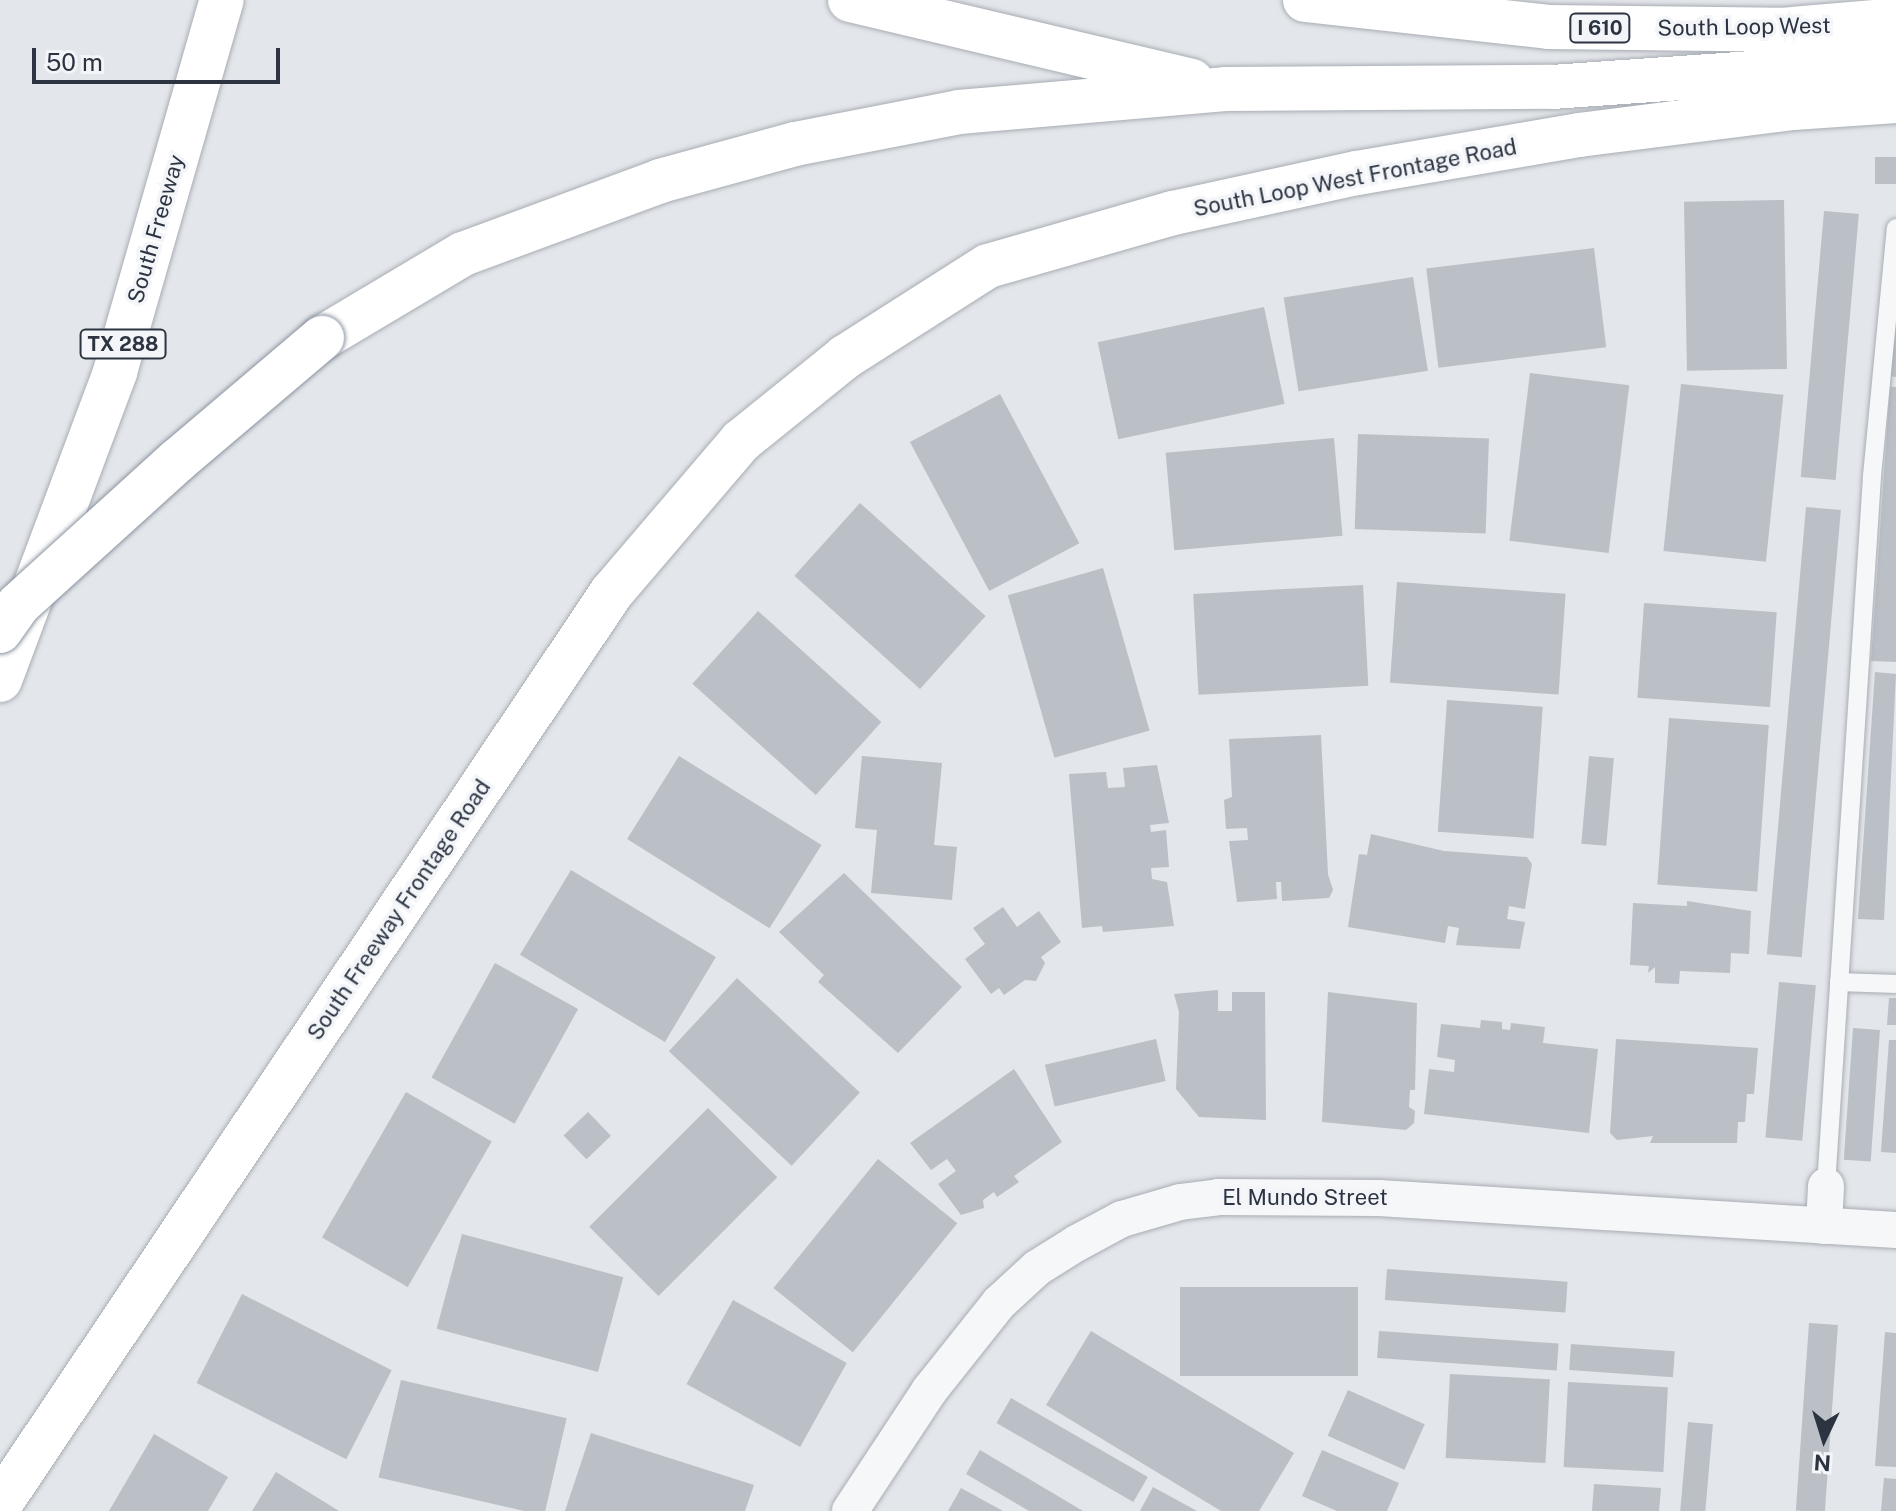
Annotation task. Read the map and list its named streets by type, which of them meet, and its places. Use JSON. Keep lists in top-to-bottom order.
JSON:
{
  "streets": {
    "main road": [
      "South Loop West",
      "I 610",
      "South Loop West Frontage Road",
      "South Freeway",
      "TX 288",
      "South Freeway Frontage Road"
    ],
    "street": ["El Mundo Street"]
  },
  "crossings": [
    ["South Loop West Frontage Road", "South Freeway Frontage Road"]
  ],
  "scale_bar": "50 m",
  "north": "bottom"
}
